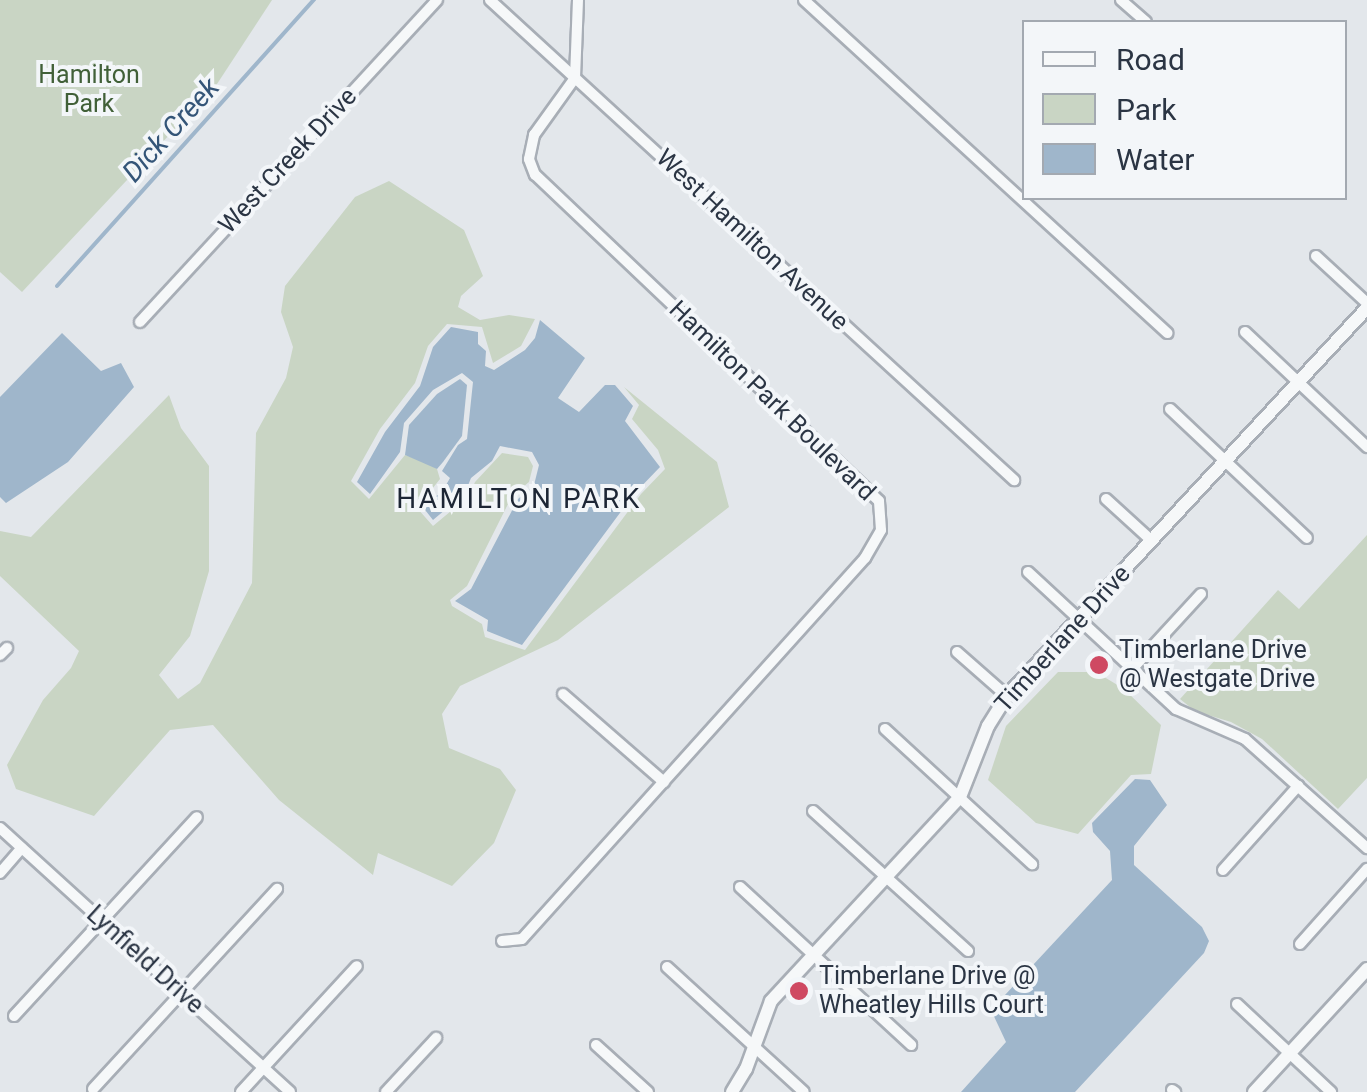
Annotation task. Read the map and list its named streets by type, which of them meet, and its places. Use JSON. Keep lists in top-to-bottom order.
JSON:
{
  "streets": {
    "street": [
      "West Creek Drive",
      "West Hamilton Avenue",
      "Hamilton Park Boulevard",
      "Timberlane Drive",
      "Lynfield Drive"
    ]
  },
  "crossings": [
    ["West Hamilton Avenue", "Hamilton Park Boulevard"]
  ],
  "districts": ["HAMILTON PARK"],
  "water": ["Dick Creek"],
  "parks": ["Hamilton Park"],
  "places": ["Timberlane Drive @ Westgate Drive", "Timberlane Drive @ Wheatley Hills Court"],
  "legend": ["Road", "Park", "Water"]
}
